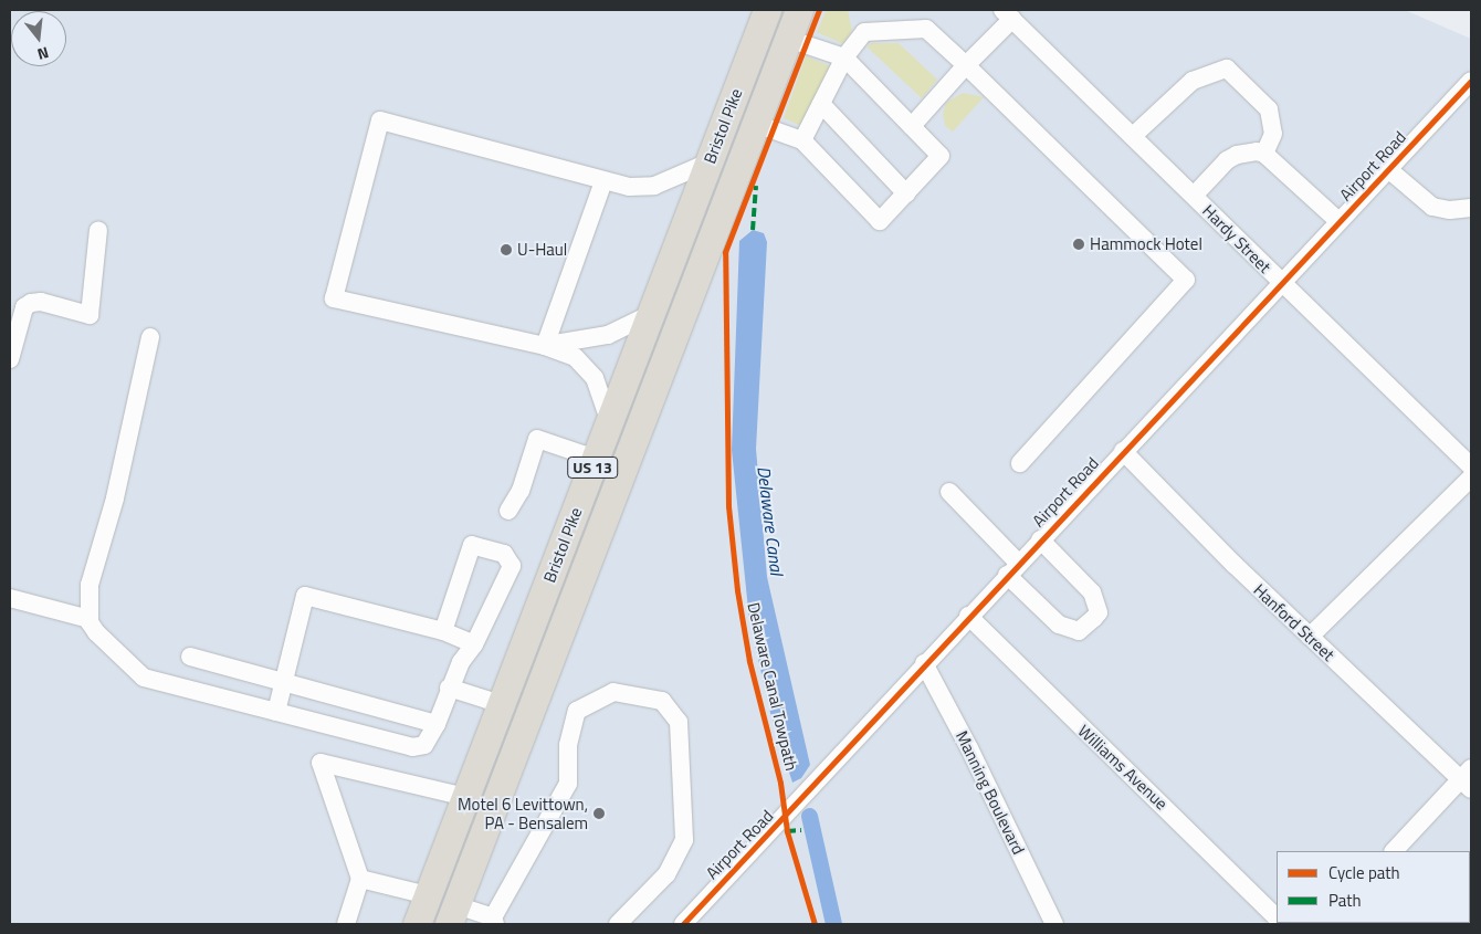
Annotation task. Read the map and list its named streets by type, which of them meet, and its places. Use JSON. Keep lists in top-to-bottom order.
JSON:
{
  "streets": {
    "highway": ["Bristol Pike", "US 13"],
    "street": [
      "Airport Road",
      "Hardy Street",
      "Hanford Street",
      "Williams Avenue",
      "Manning Boulevard"
    ],
    "cycle path": ["Delaware Canal Towpath"]
  },
  "crossings": [
    ["Airport Road", "Hardy Street"],
    ["Airport Road", "Hanford Street"],
    ["Airport Road", "Williams Avenue"],
    ["Airport Road", "Manning Boulevard"]
  ],
  "water": ["Delaware Canal"],
  "places": ["Hammock Hotel", "U-Haul", "Motel 6 Levittown, PA - Bensalem"],
  "legend": ["Cycle path", "Path"],
  "north": "bottom"
}
